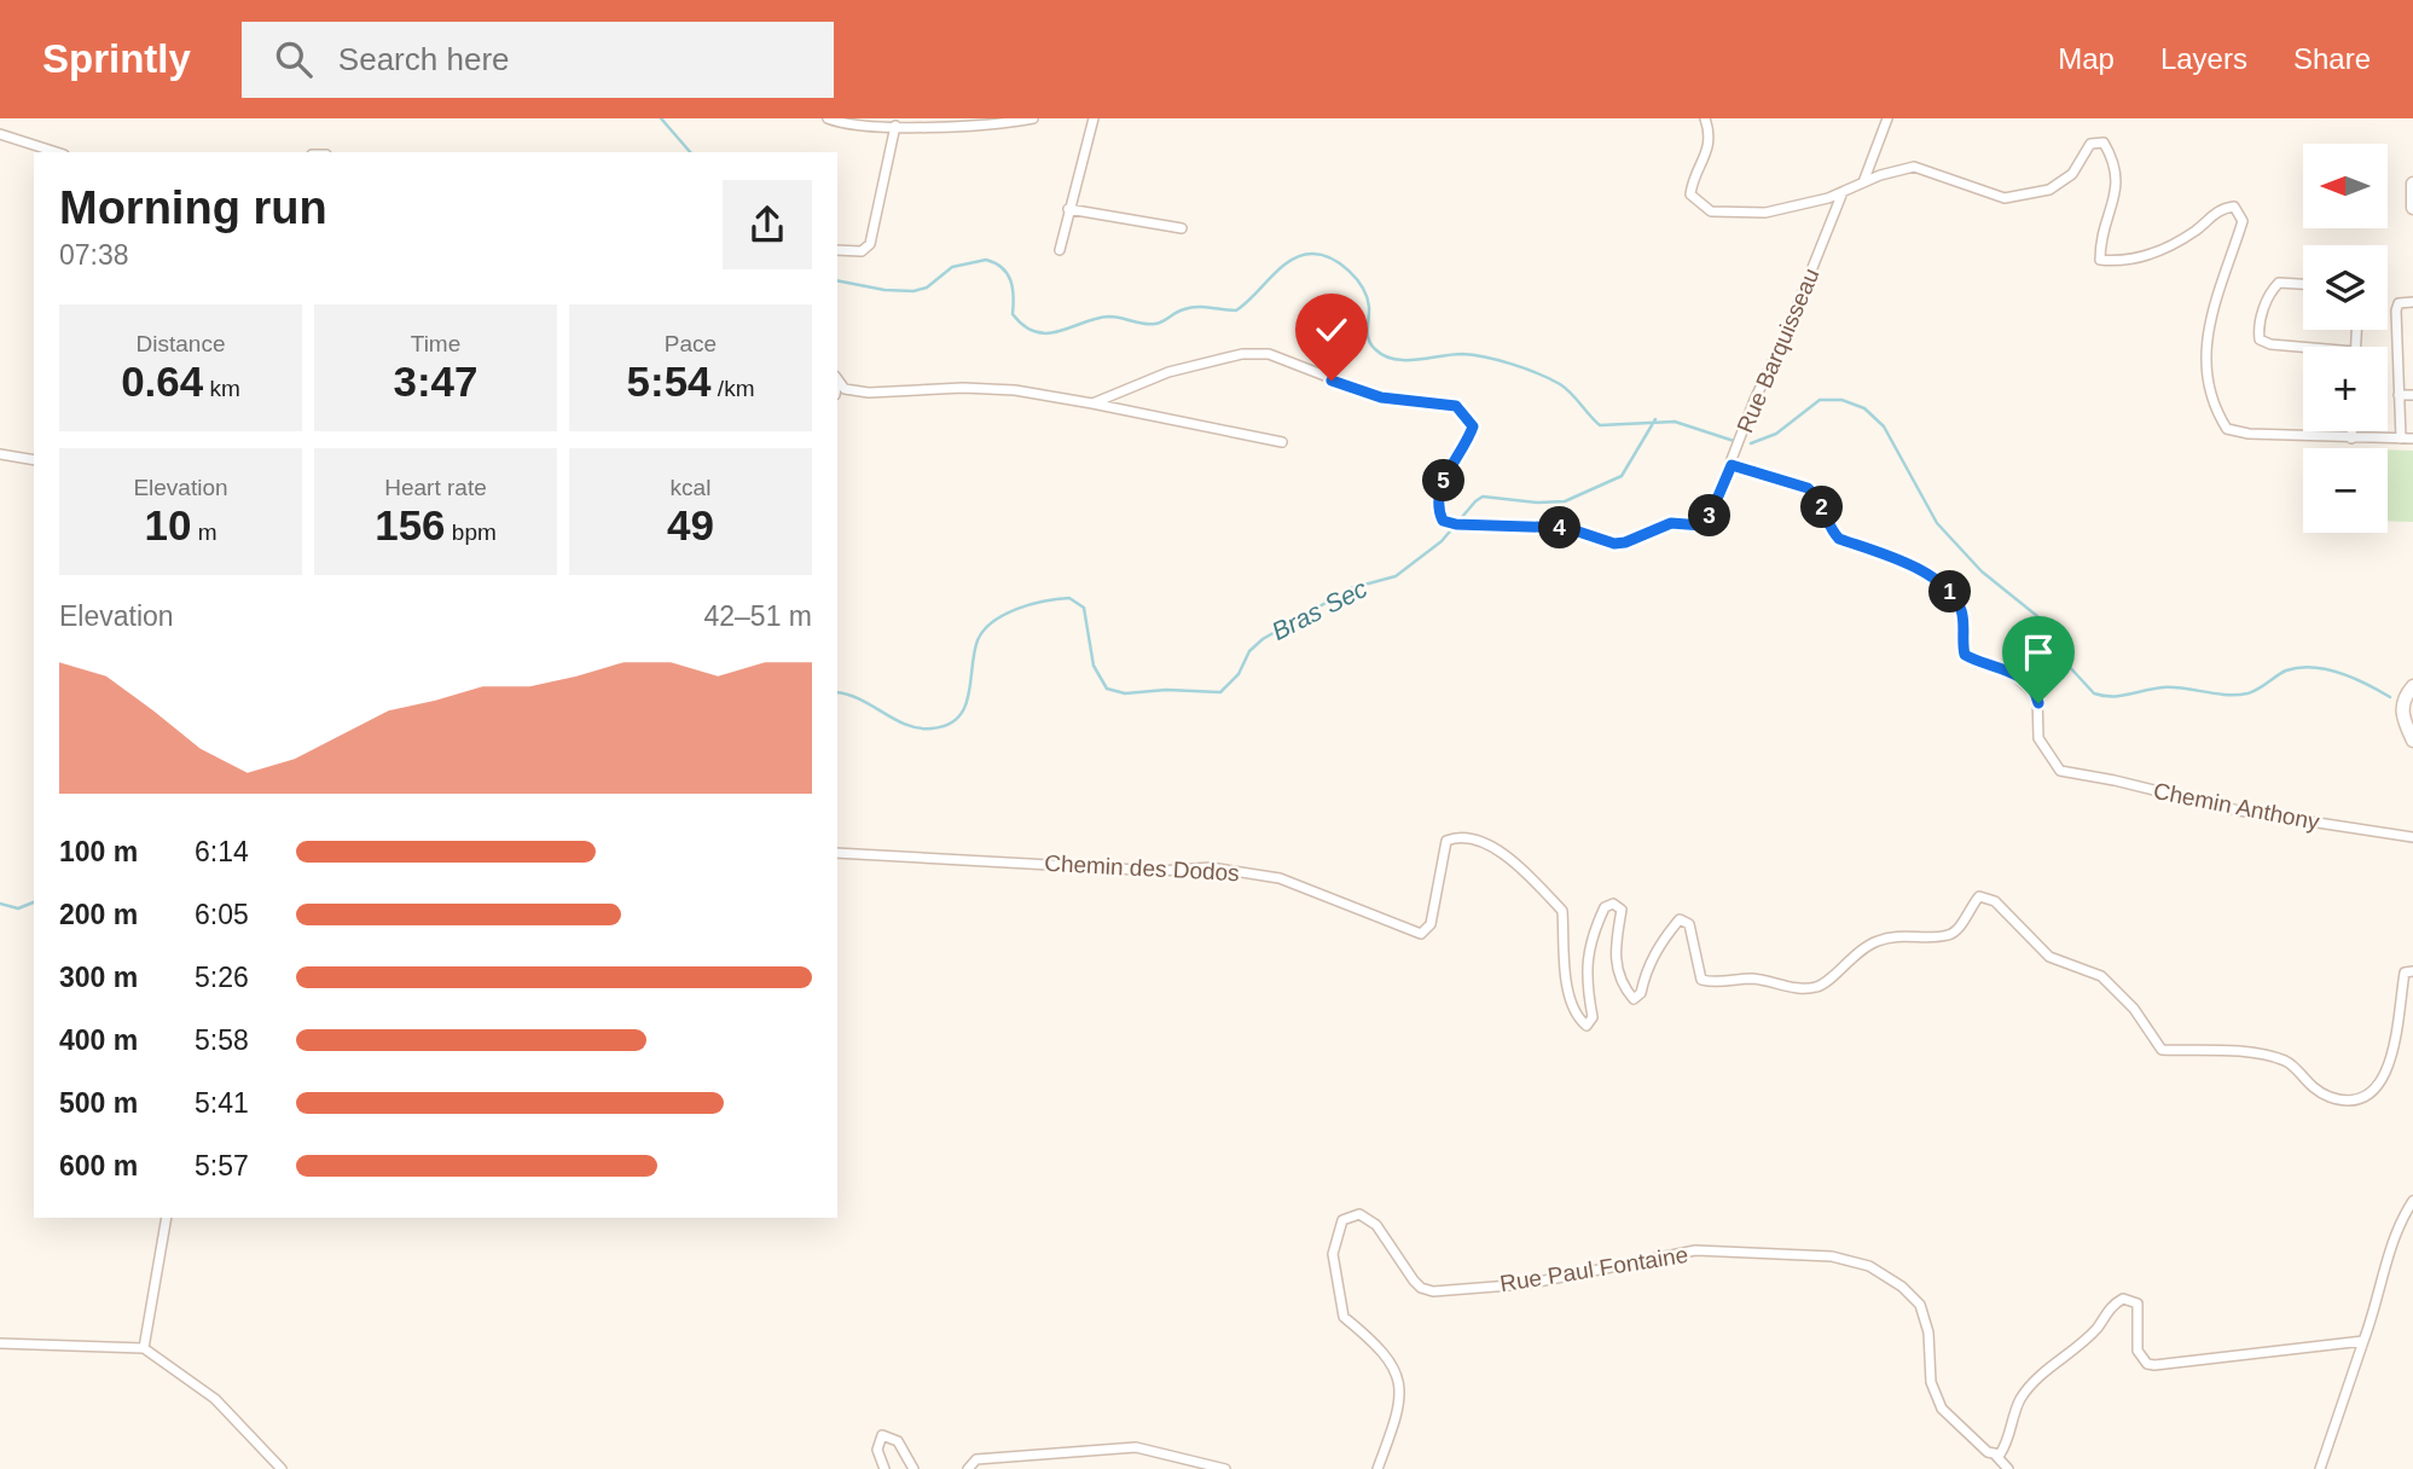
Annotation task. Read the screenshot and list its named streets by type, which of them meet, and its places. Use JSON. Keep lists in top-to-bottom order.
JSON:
{
  "streets": {
    "street": [
      "Rue Barquisseau",
      "Chemin Anthony",
      "Chemin des Dodos",
      "Rue Paul Fontaine"
    ]
  },
  "crossings": [
    ["Rue Barquisseau", "Chemin Anthony"]
  ],
  "water": ["Bras Sec"],
  "north": "left",
  "page": {
    "header": "Sprintly",
    "search": "Search here",
    "nav": ["Map", "Layers", "Share"],
    "map_buttons": ["+", "−"],
    "heading": ["Morning run", "07:38"],
    "stats": [
      ["Distance", "0.64 km"],
      ["Time", "3:47"],
      ["Pace", "5:54 /km"],
      ["Elevation", "10 m"],
      ["Heart rate", "156 bpm"],
      ["kcal", "49"]
    ],
    "pins": [
      "5",
      "2",
      "3",
      "4",
      "1"
    ],
    "chart": ["Elevation", "42–51 m"],
    "list": [
      {
        "name": "100 m",
        "note": "6:14"
      },
      {
        "name": "200 m",
        "note": "6:05"
      },
      {
        "name": "300 m",
        "note": "5:26"
      },
      {
        "name": "400 m",
        "note": "5:58"
      },
      {
        "name": "500 m",
        "note": "5:41"
      },
      {
        "name": "600 m",
        "note": "5:57"
      }
    ]
  }
}
